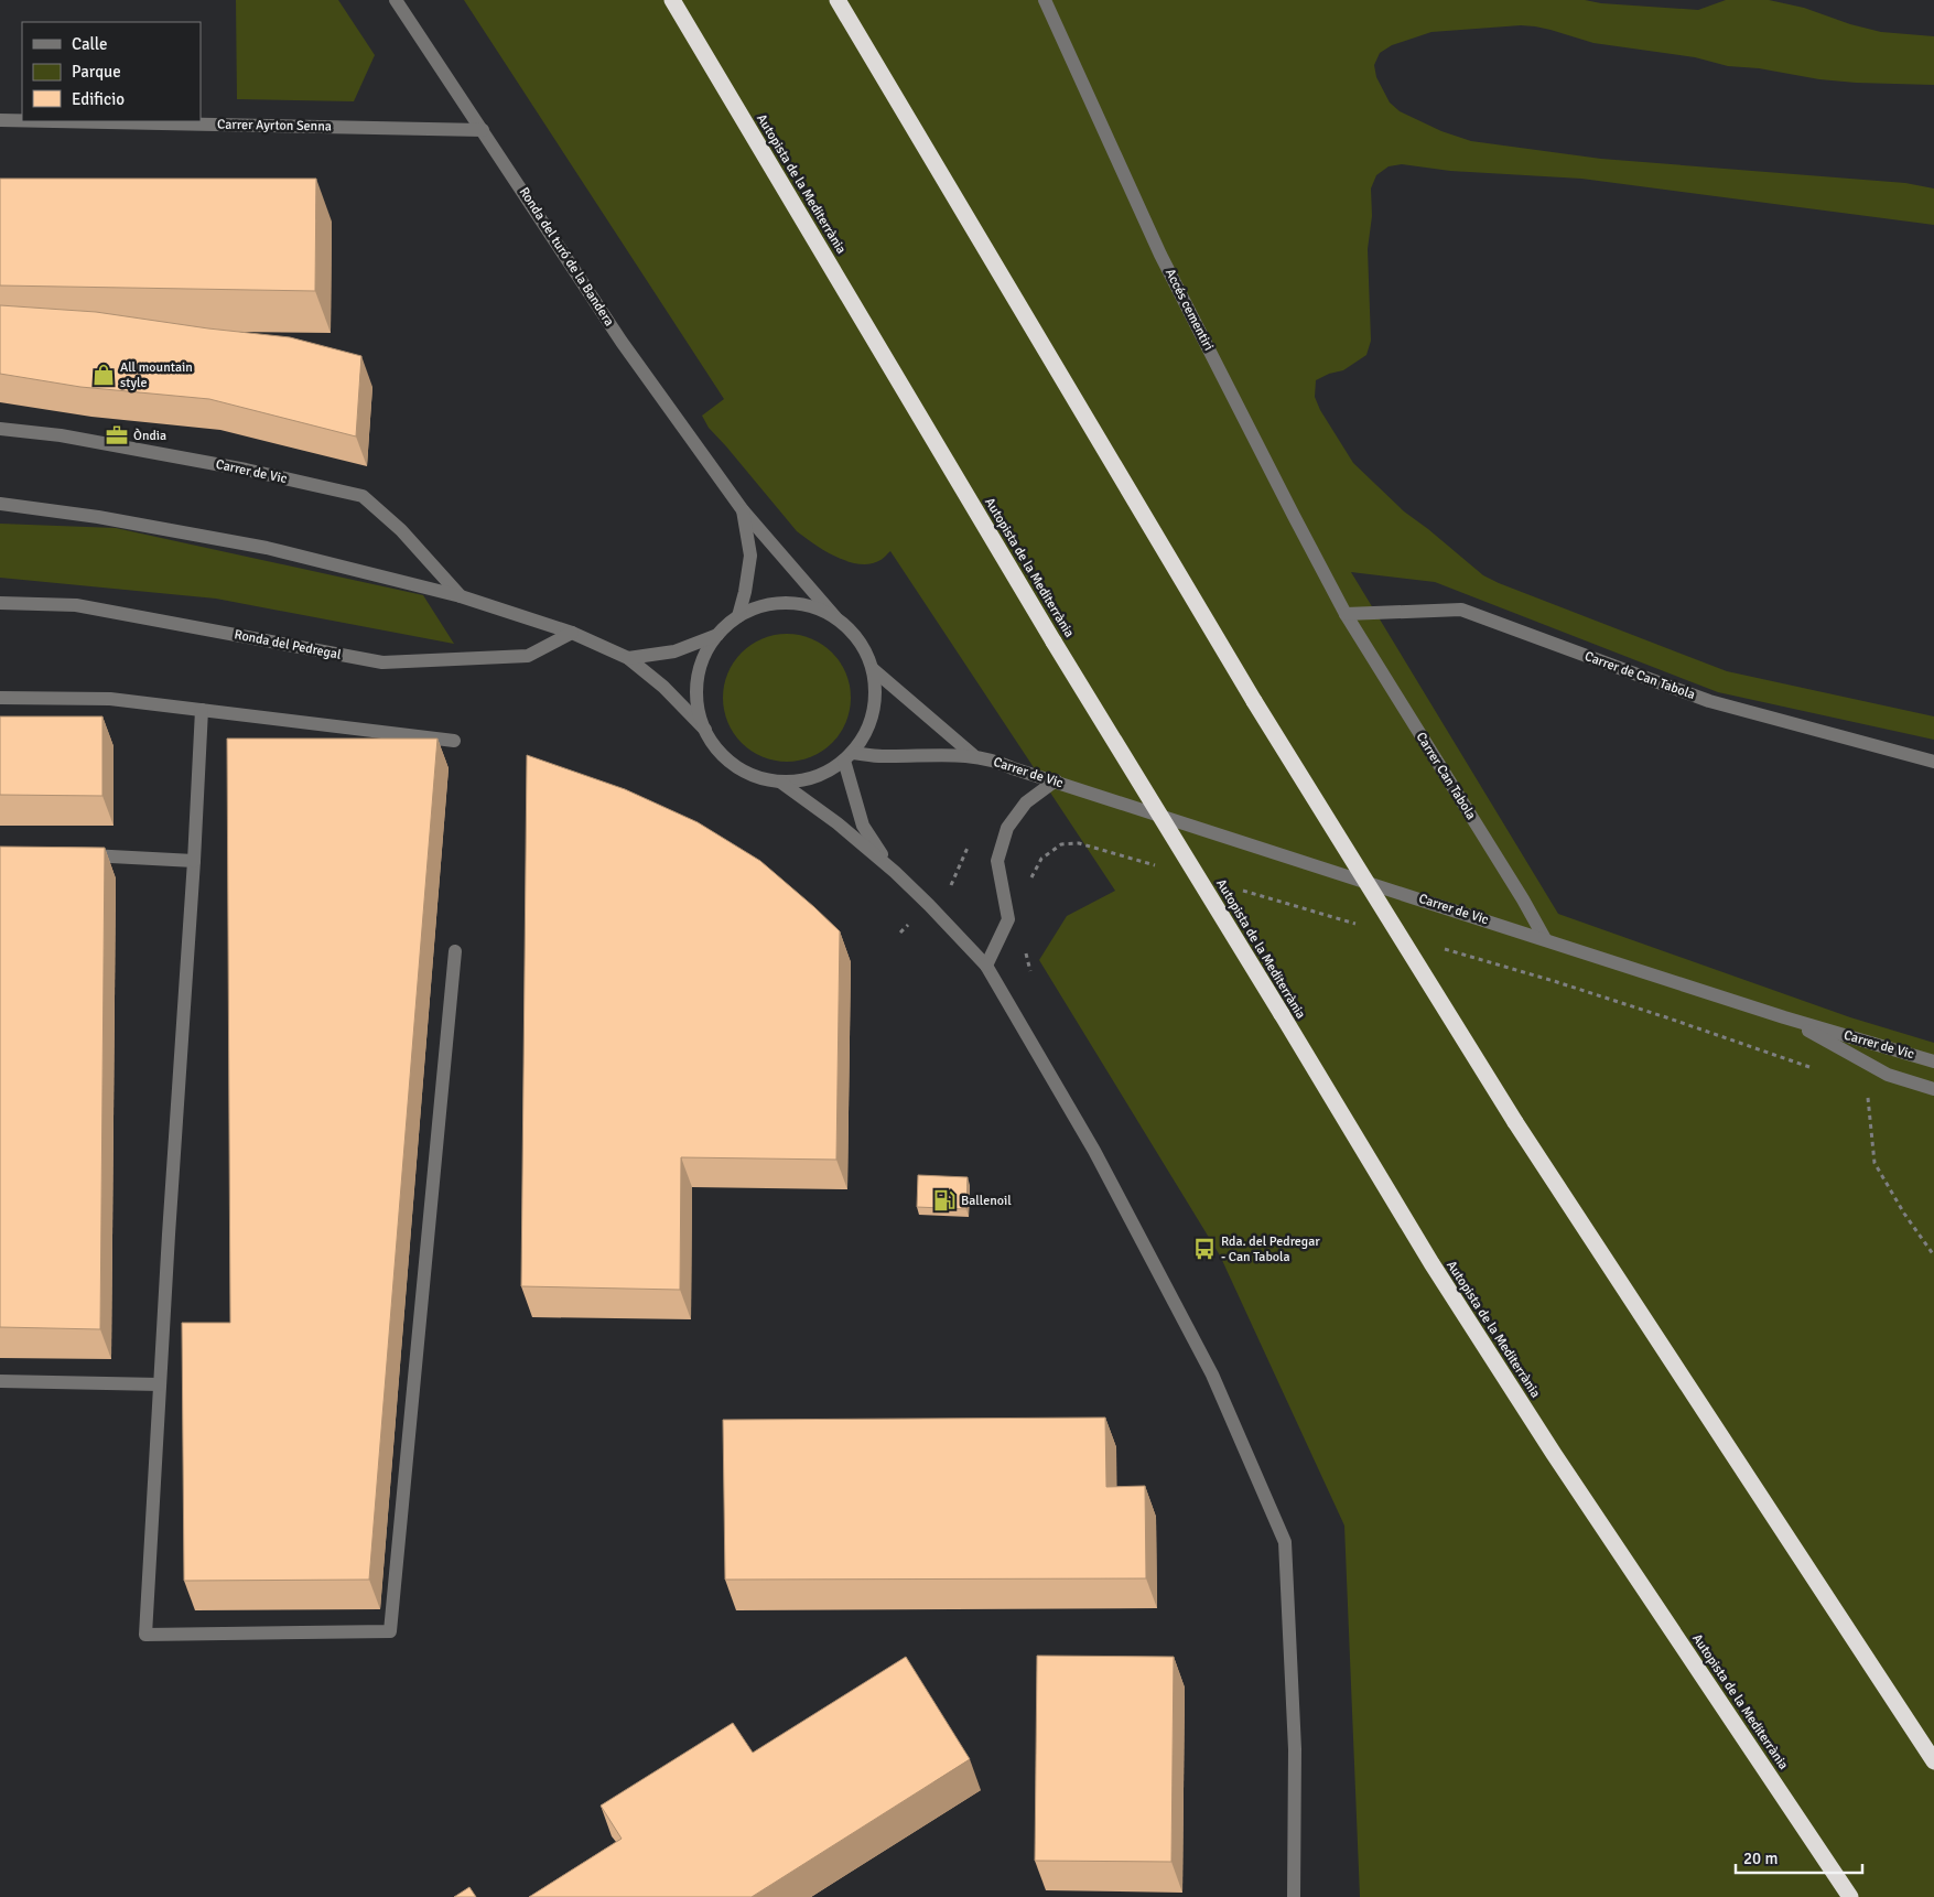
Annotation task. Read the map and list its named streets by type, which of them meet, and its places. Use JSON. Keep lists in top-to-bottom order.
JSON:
{
  "streets": {
    "highway": ["Autopista de la Mediterrània"],
    "street": [
      "Carrer Ayrton Senna",
      "Ronda del turó de la Bandera",
      "Accés cementiri",
      "Carrer de Vic",
      "Ronda del Pedregal",
      "Carrer de Can Tabola",
      "Carrer Can Tabola"
    ]
  },
  "crossings": [
    ["Carrer Ayrton Senna", "Ronda del turó de la Bandera"],
    ["Ronda del turó de la Bandera", "Carrer de Vic"],
    ["Accés cementiri", "Carrer de Can Tabola"],
    ["Accés cementiri", "Carrer Can Tabola"],
    ["Carrer de Vic", "Ronda del Pedregal"],
    ["Carrer de Vic", "Carrer Can Tabola"],
    ["Carrer de Can Tabola", "Carrer Can Tabola"]
  ],
  "places": {
    "shop": ["All mountain style"],
    "office": ["Òndia"],
    "fuel station": ["Ballenoil"],
    "bus stop": ["Rda. del Pedregar - Can Tabola"]
  },
  "legend": ["Calle", "Parque", "Edificio"],
  "scale_bar": "20 m"
}
